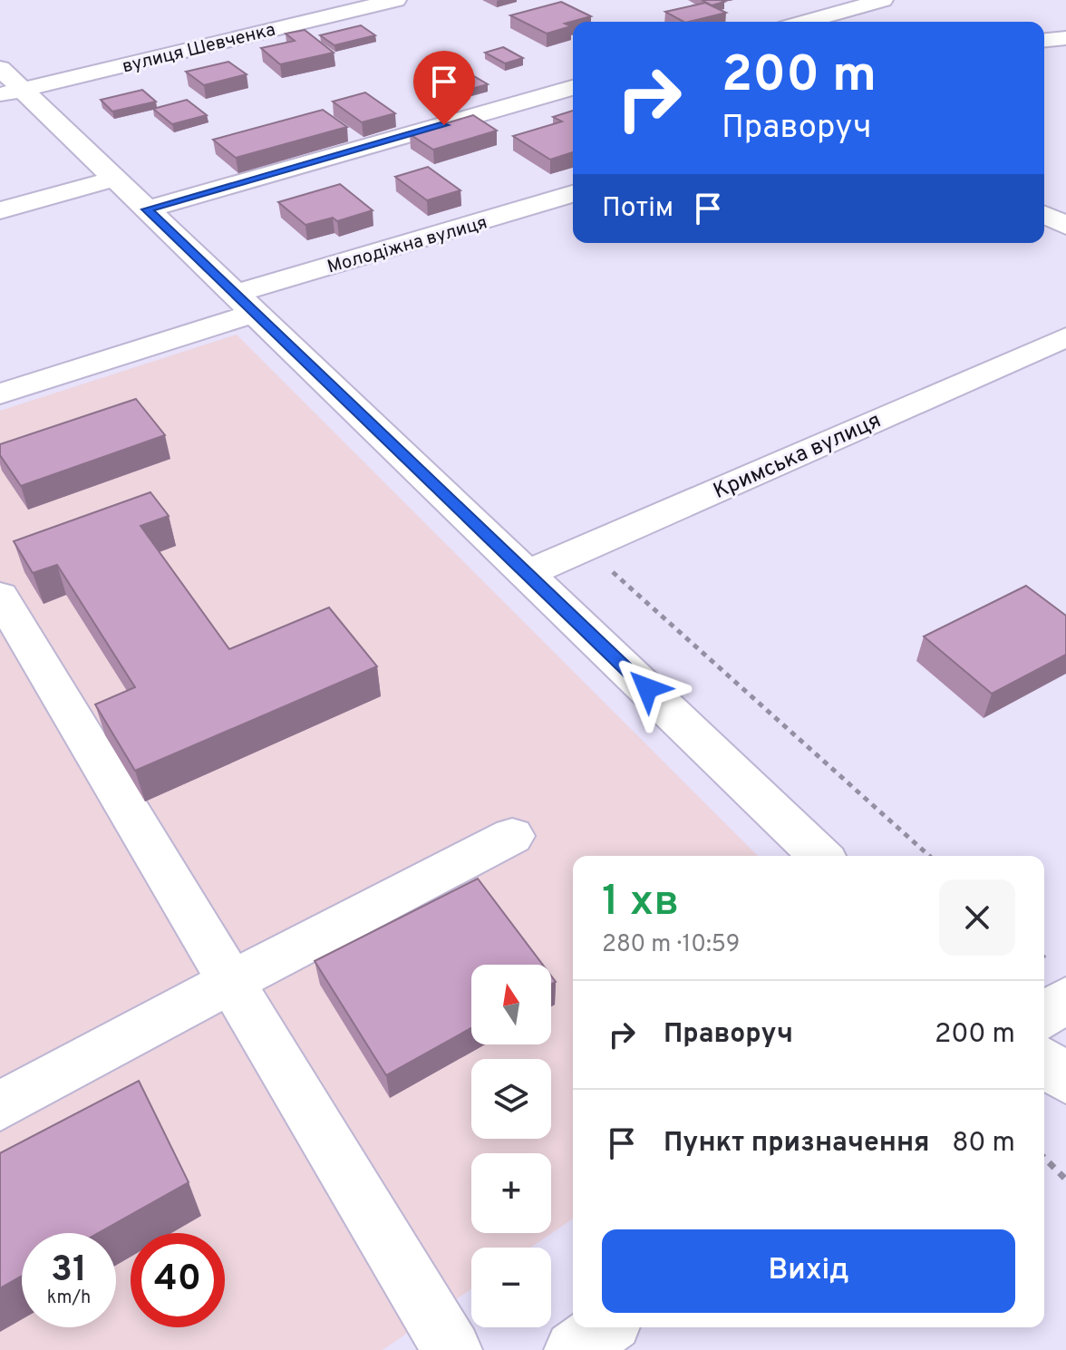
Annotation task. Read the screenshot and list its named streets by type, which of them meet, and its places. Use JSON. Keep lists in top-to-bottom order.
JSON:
{
  "streets": {
    "street": ["вулиця Шевченка", "Молодіжна вулиця", "Кримська вулиця"]
  },
  "north": "top",
  "page": {
    "turn": ["200 m", "Праворуч"],
    "then": "Потім",
    "heading": ["1 хв", "280 m · 10:59"],
    "map_buttons": ["+", "−"],
    "list": [
      {
        "name": "Праворуч",
        "value": "200 m"
      },
      {
        "name": "Пункт призначення",
        "value": "80 m"
      }
    ],
    "buttons": "Вихід",
    "speed": "31 km/h",
    "limit": "40"
  }
}
